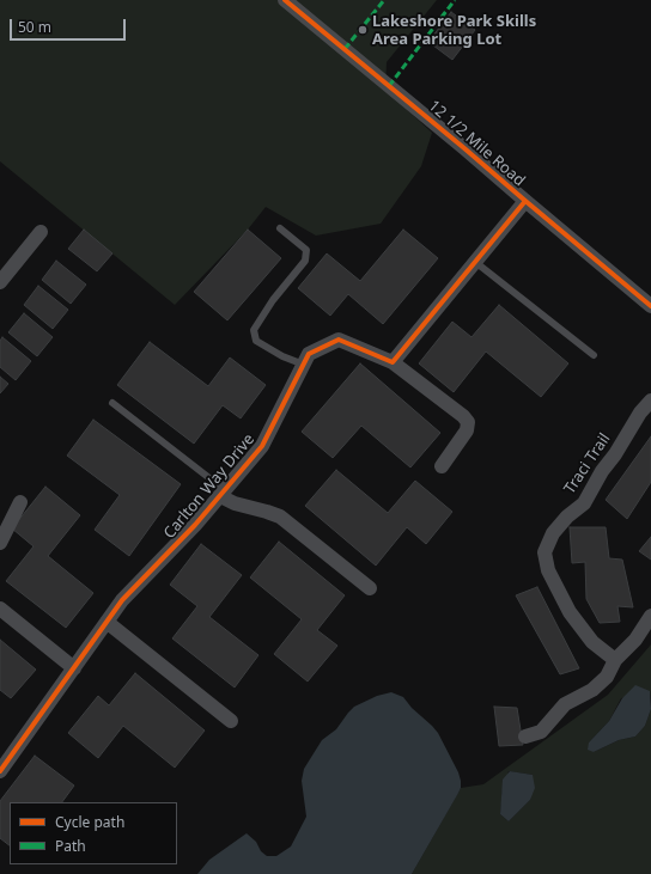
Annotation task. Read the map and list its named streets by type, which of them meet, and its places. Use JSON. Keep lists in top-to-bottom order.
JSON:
{
  "streets": {
    "street": ["12 1/2 Mile Road", "Traci Trail", "Carlton Way Drive"]
  },
  "places": ["Lakeshore Park Skills Area Parking Lot"],
  "legend": ["Cycle path", "Path"],
  "scale_bar": "50 m"
}
